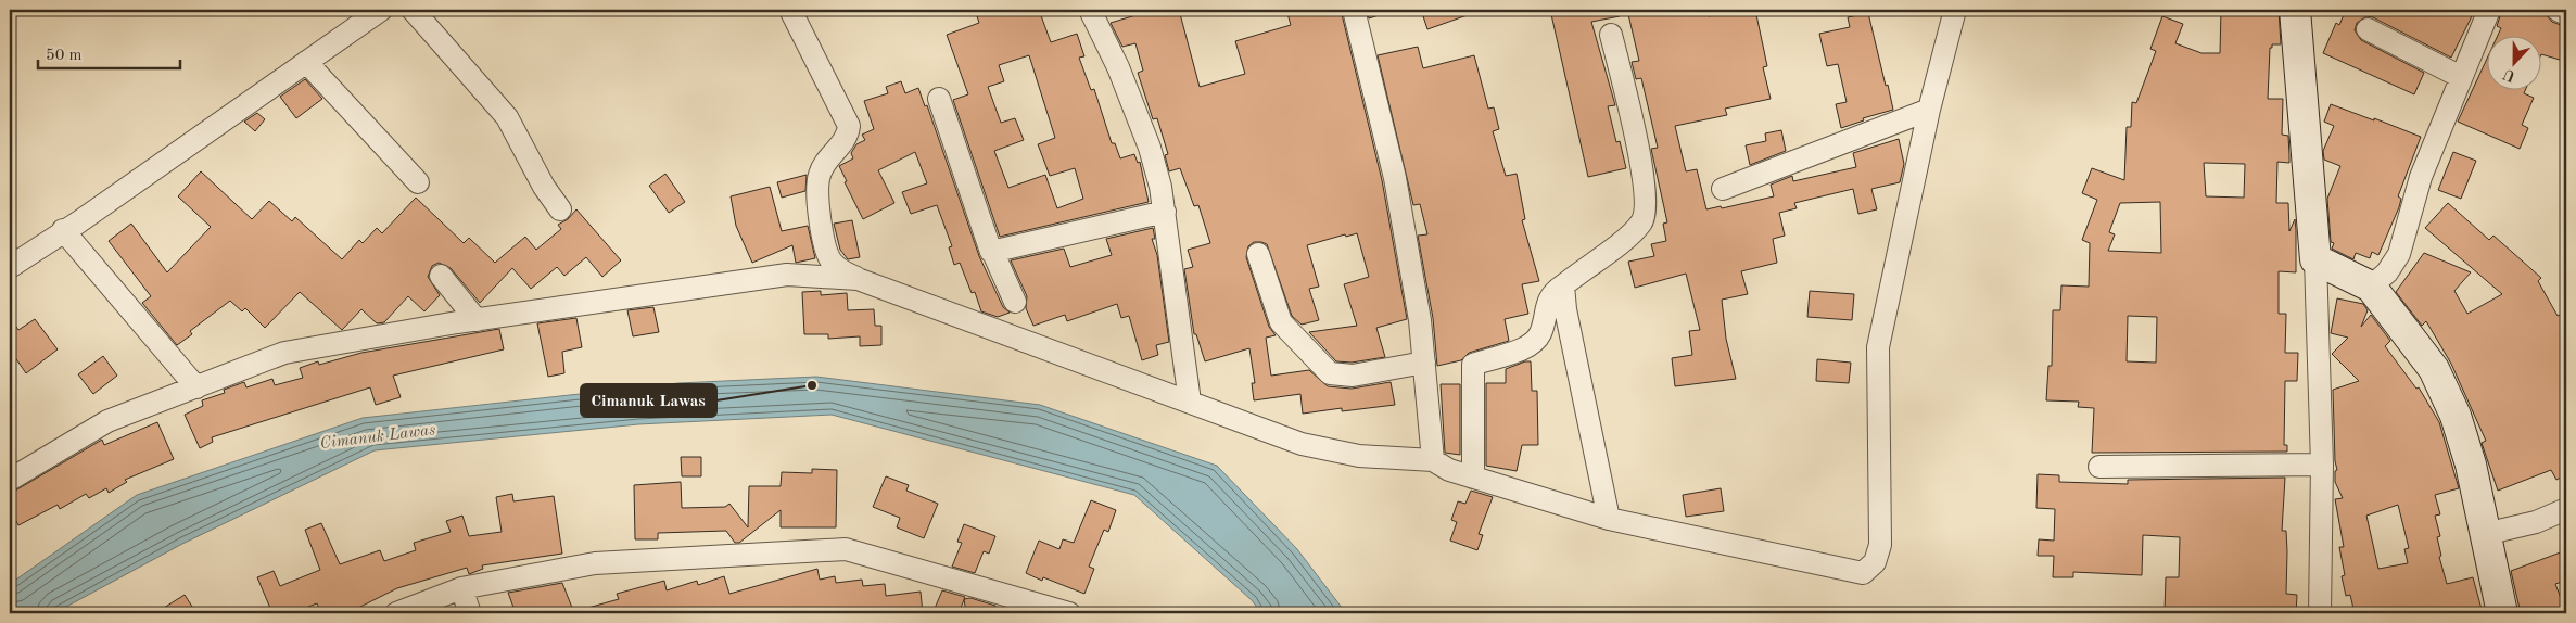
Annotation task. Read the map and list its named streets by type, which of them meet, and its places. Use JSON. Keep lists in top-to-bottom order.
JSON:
{
  "water": ["Cimanuk Lawas"],
  "places": ["Cimanuk Lawas"],
  "scale_bar": "50 m",
  "north": "bottom"
}
